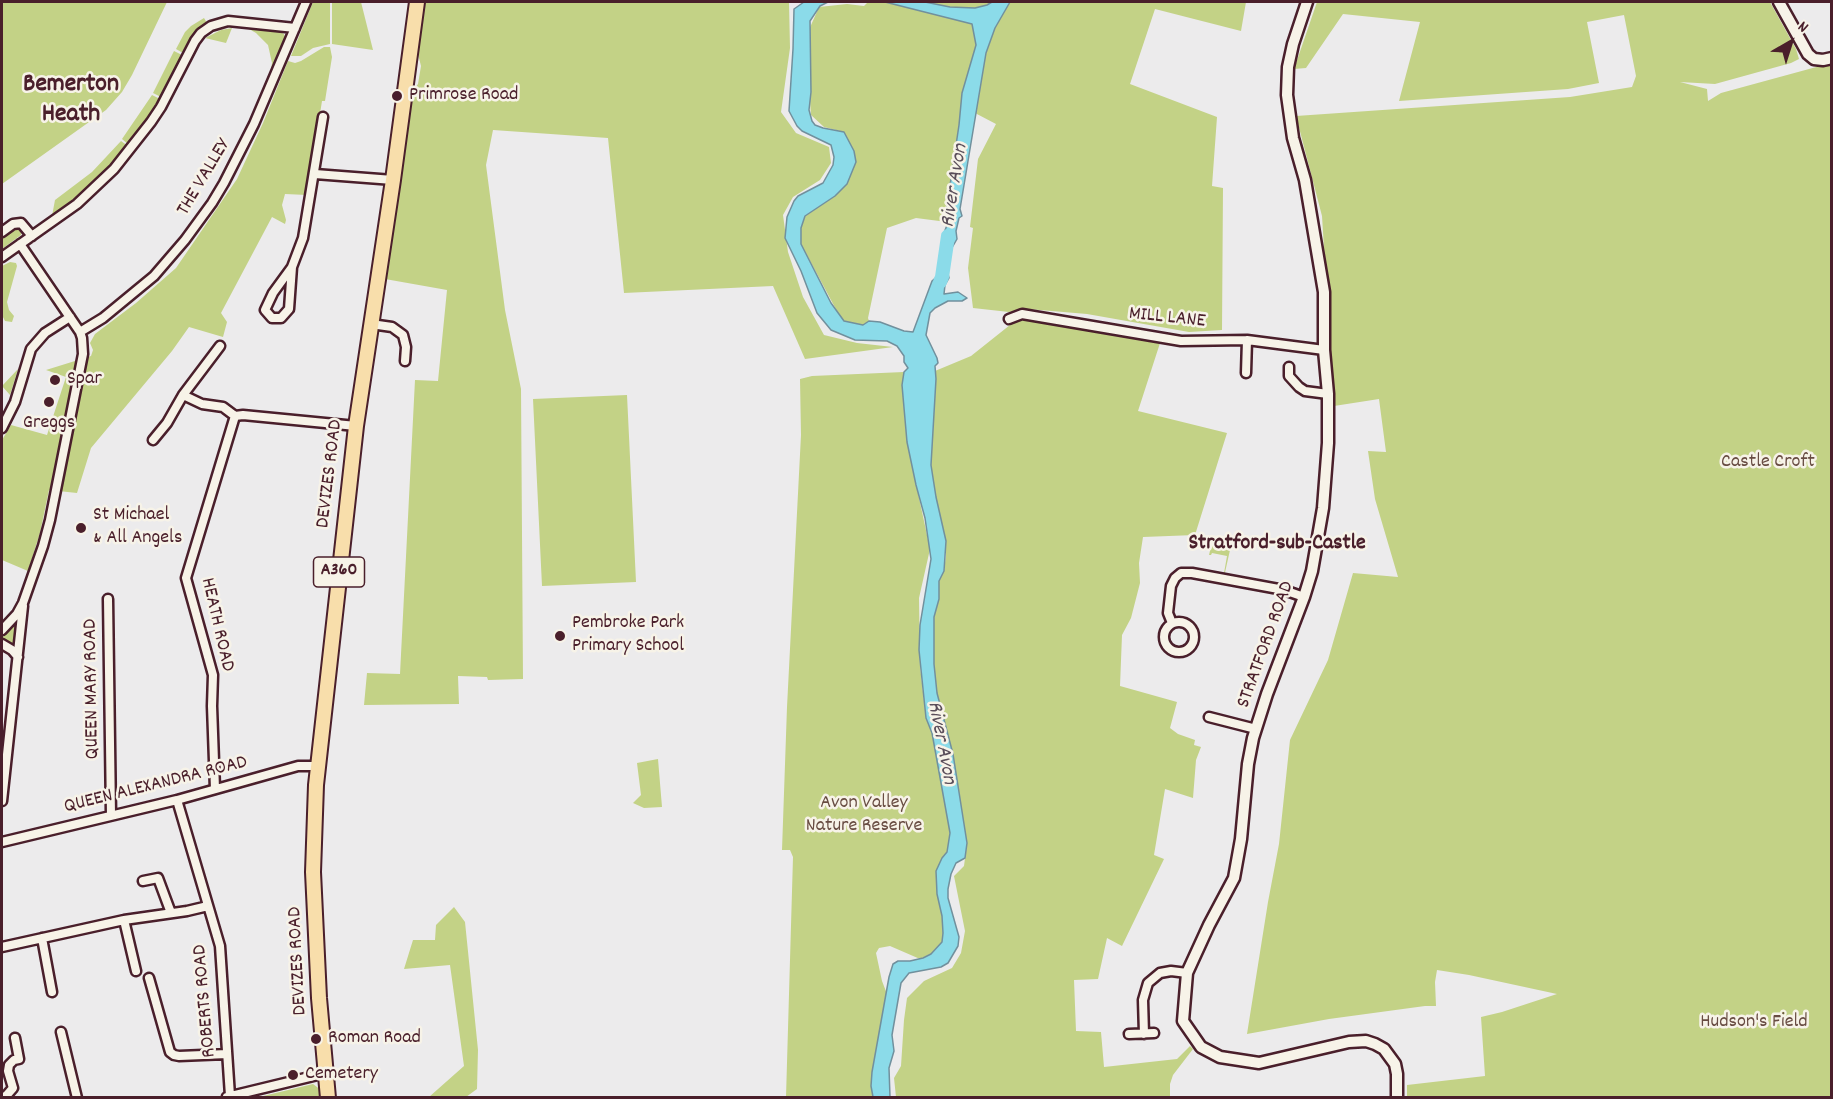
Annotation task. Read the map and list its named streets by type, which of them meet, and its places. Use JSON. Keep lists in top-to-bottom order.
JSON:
{
  "streets": {
    "main road": ["DEVIZES ROAD", "A360"],
    "street": [
      "THE VALLEY",
      "MILL LANE",
      "HEATH ROAD",
      "STRATFORD ROAD",
      "QUEEN MARY ROAD",
      "QUEEN ALEXANDRA ROAD",
      "ROBERTS ROAD"
    ]
  },
  "crossings": [
    ["MILL LANE", "STRATFORD ROAD"],
    ["DEVIZES ROAD", "QUEEN ALEXANDRA ROAD"],
    ["HEATH ROAD", "QUEEN ALEXANDRA ROAD"],
    ["QUEEN MARY ROAD", "QUEEN ALEXANDRA ROAD"],
    ["QUEEN ALEXANDRA ROAD", "ROBERTS ROAD"]
  ],
  "districts": ["Bemerton Heath", "Stratford-sub-Castle"],
  "water": ["River Avon"],
  "parks": ["Castle Croft", "Avon Valley Nature Reserve", "Hudson's Field"],
  "places": [
    "Primrose Road",
    "Spar",
    "Greggs",
    "St Michael & All Angels",
    "Pembroke Park Primary School",
    "Roman Road",
    "Cemetery"
  ],
  "north": "top right"
}
